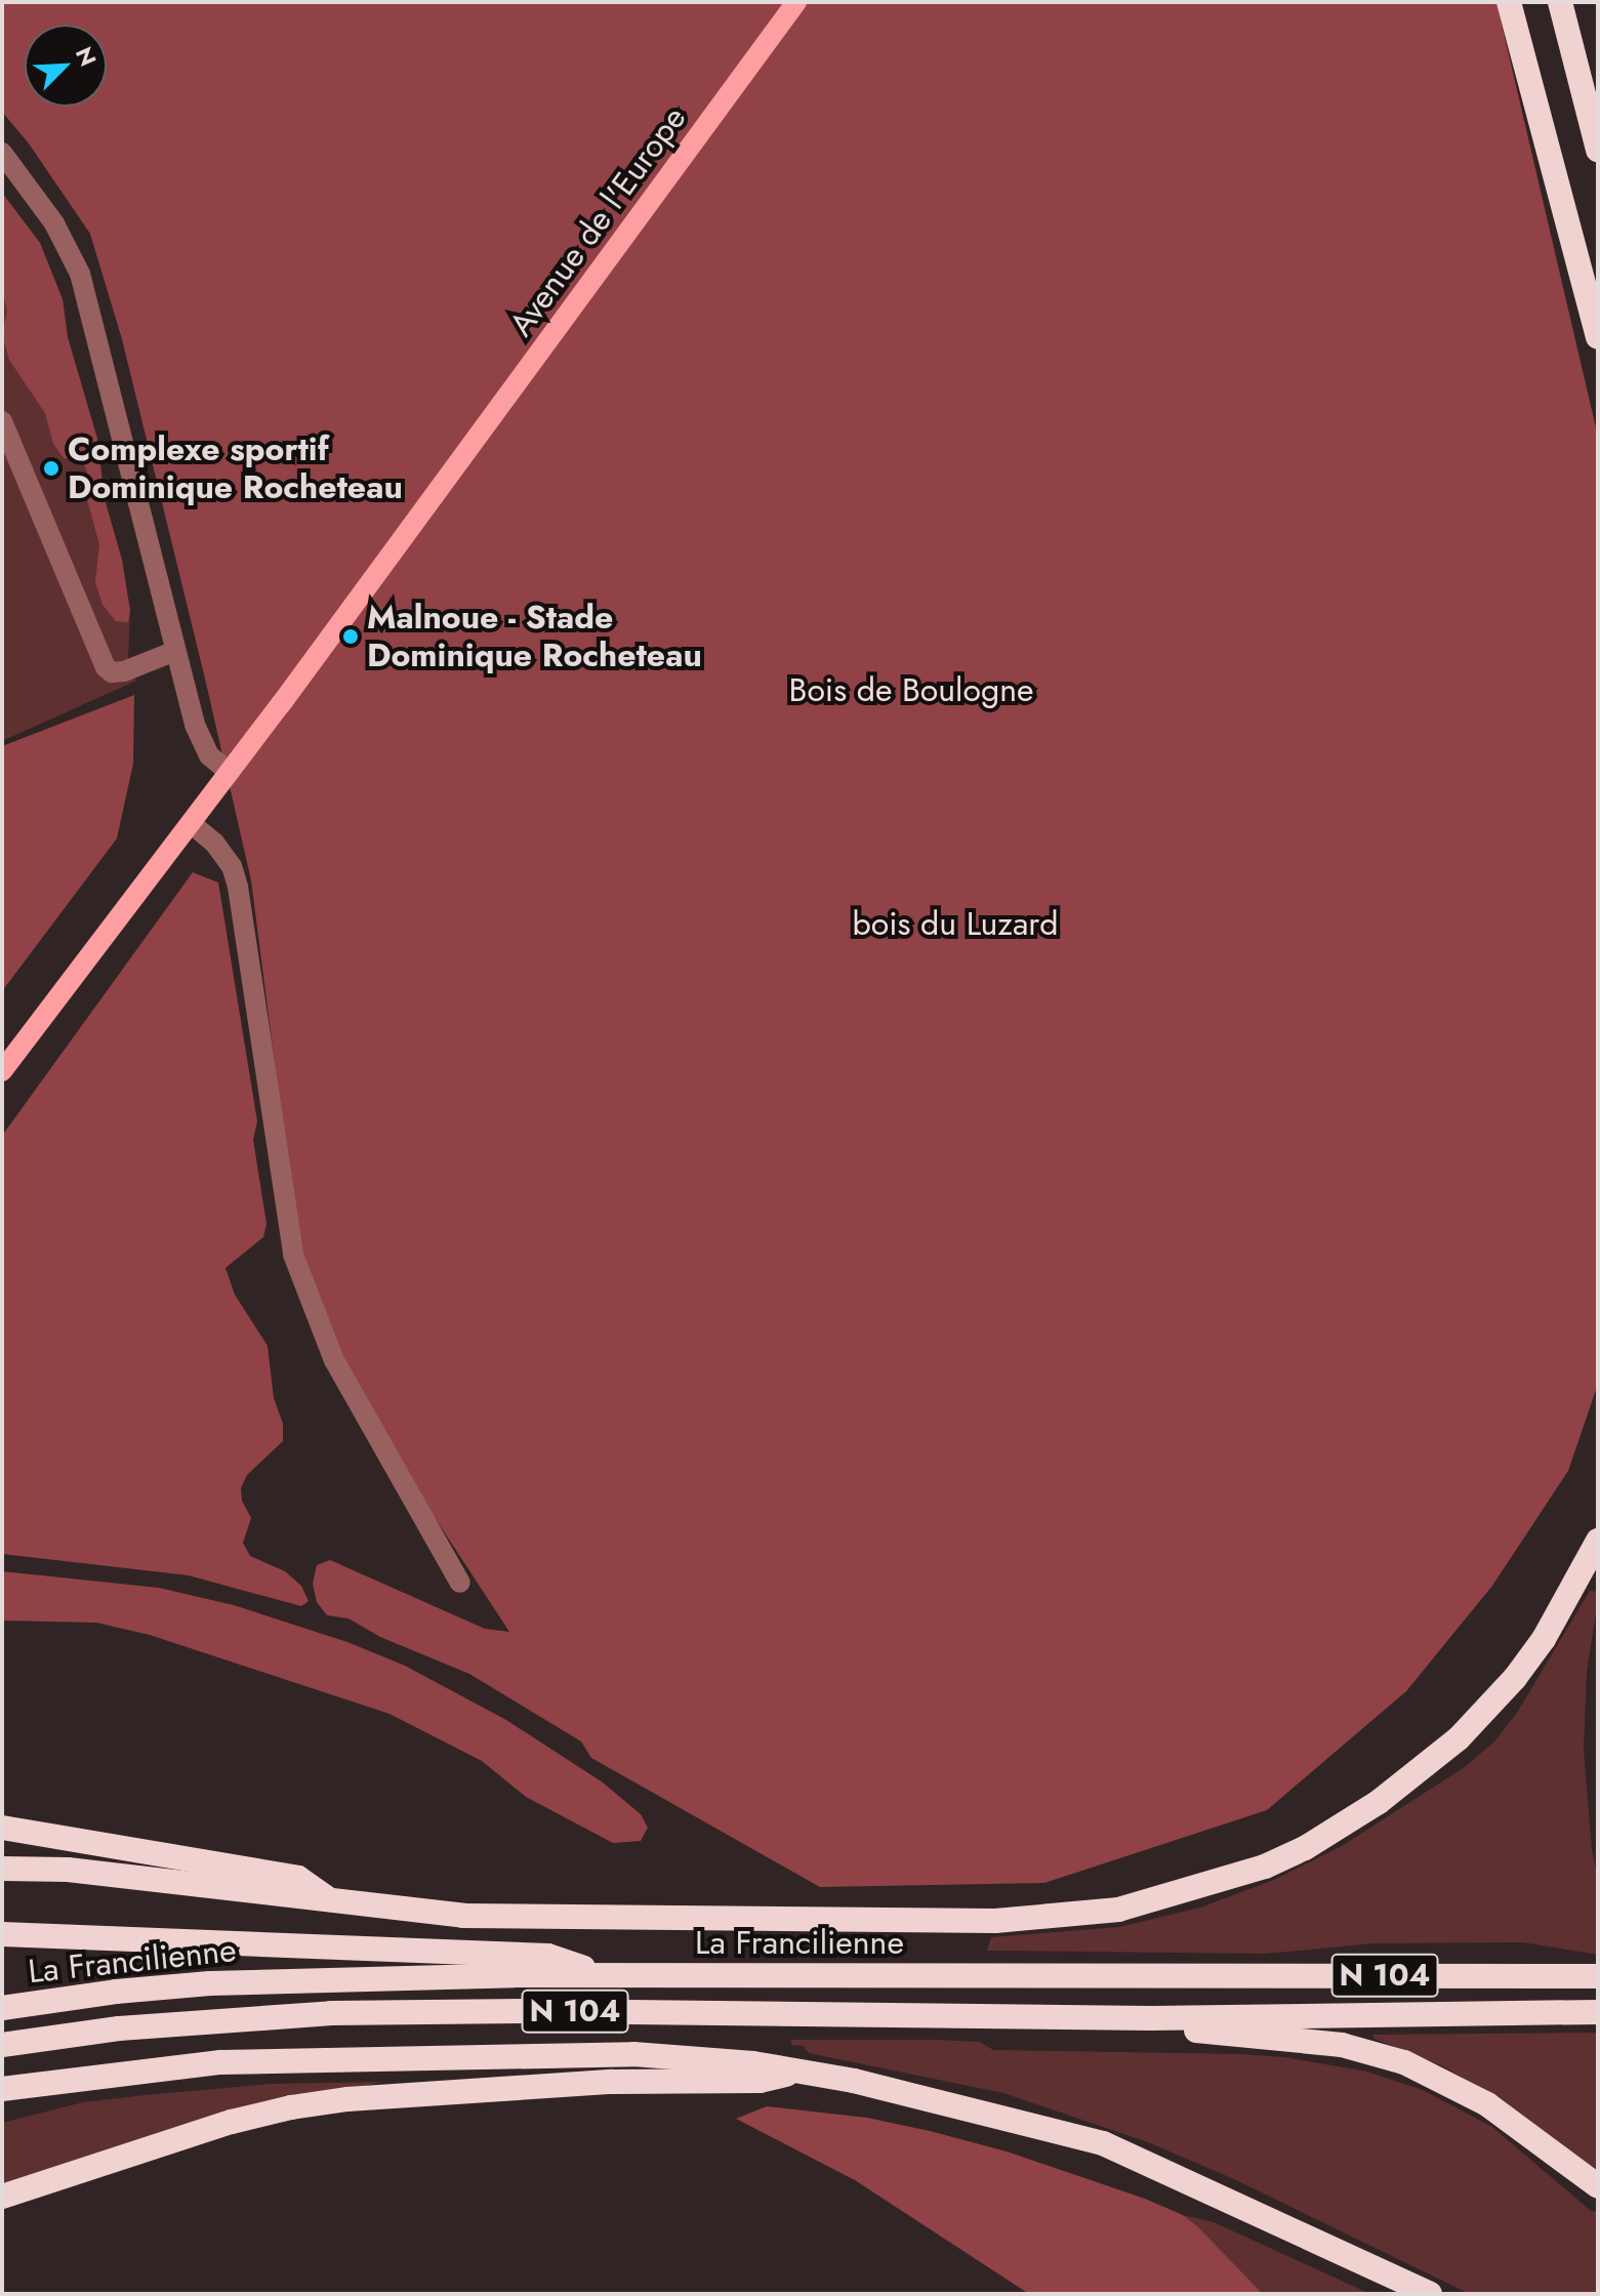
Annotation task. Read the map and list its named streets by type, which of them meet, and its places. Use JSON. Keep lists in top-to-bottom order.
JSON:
{
  "streets": {
    "highway": ["La Francilienne", "N 104"],
    "main road": ["Avenue de l'Europe"]
  },
  "parks": ["Bois de Boulogne", "bois du Luzard"],
  "places": ["Complexe sportif Dominique Rocheteau", "Malnoue - Stade Dominique Rocheteau"],
  "north": "top right"
}
